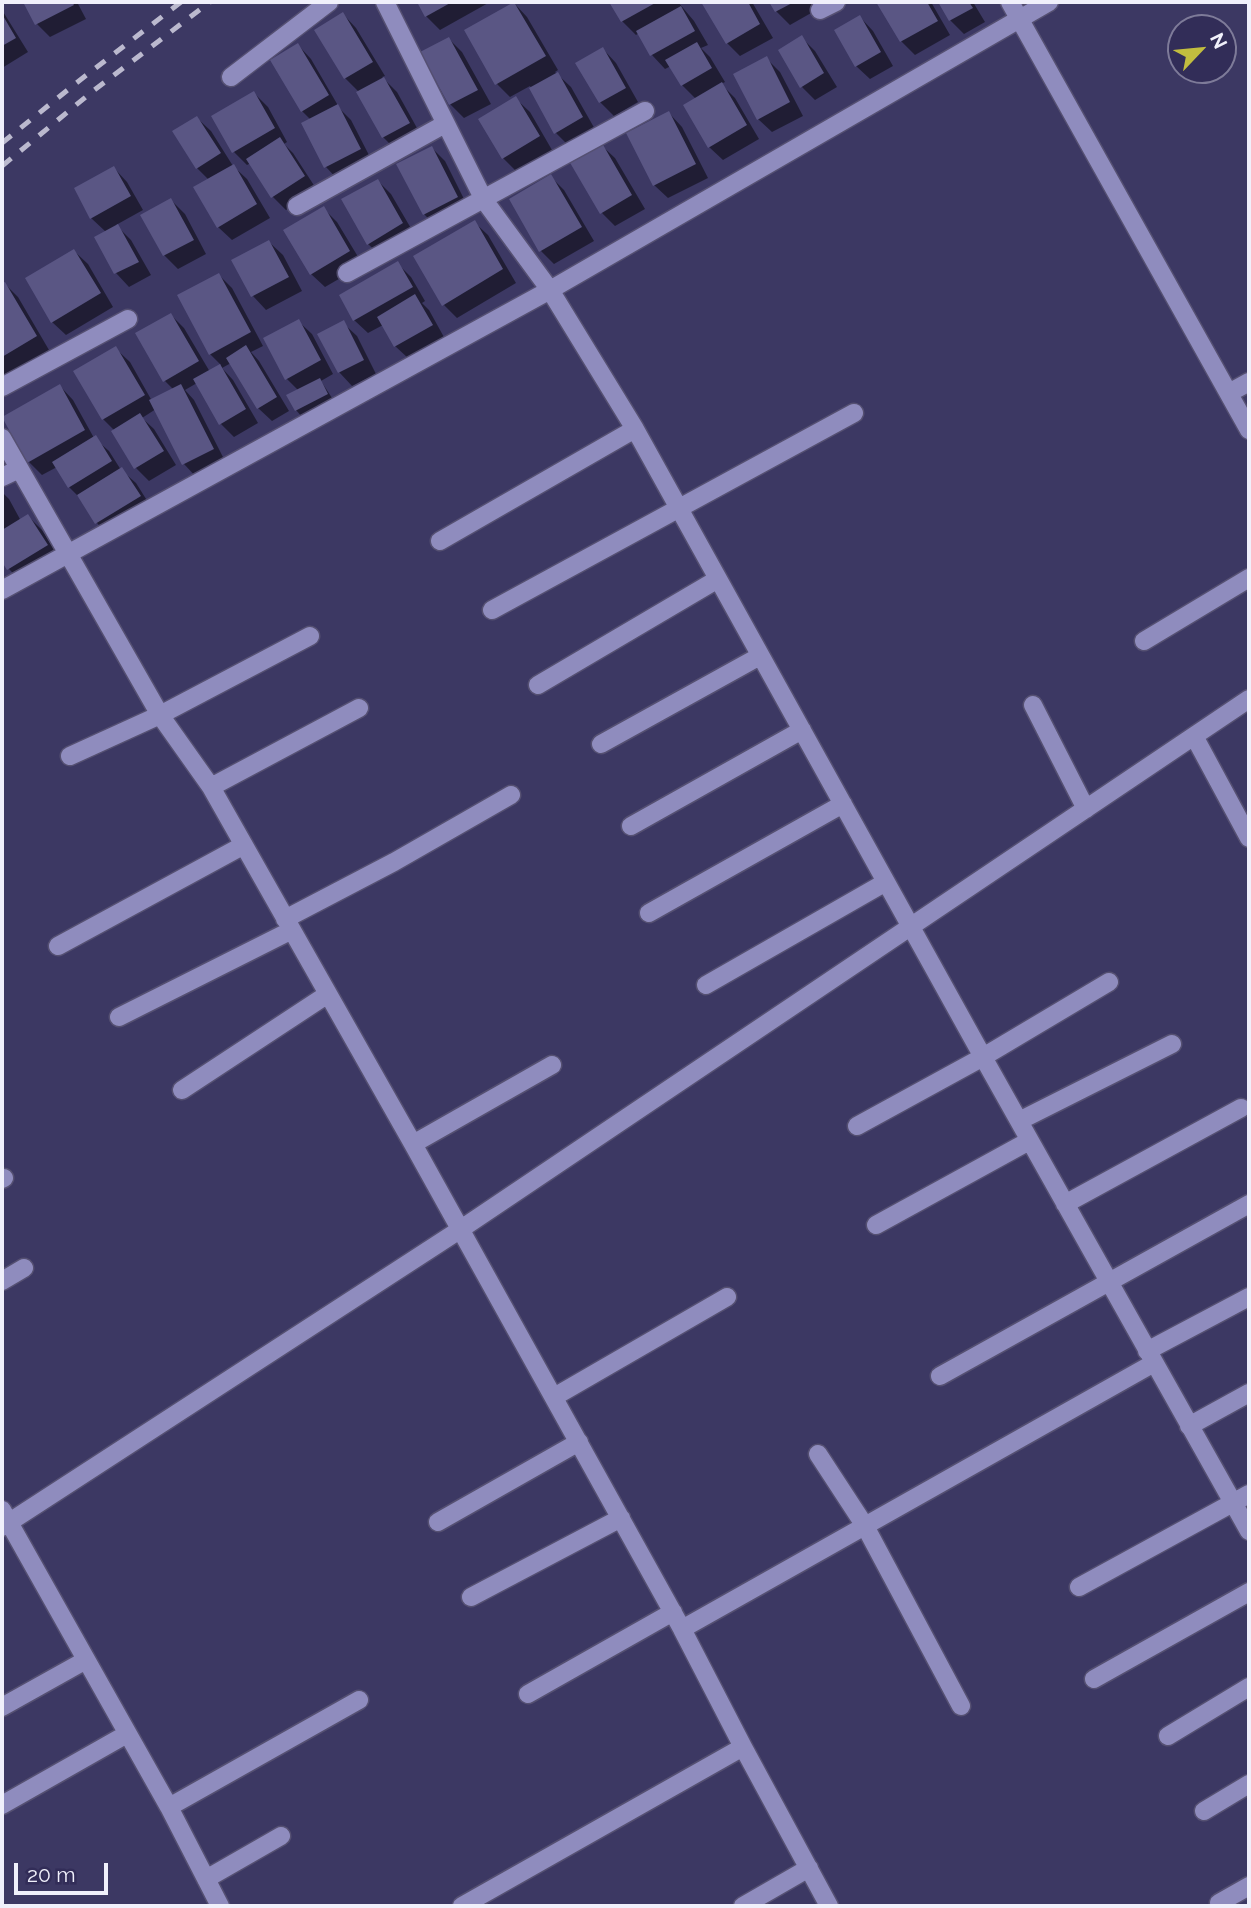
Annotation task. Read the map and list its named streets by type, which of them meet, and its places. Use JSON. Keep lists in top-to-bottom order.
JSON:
{
  "scale_bar": "20 m",
  "north": "top right"
}
